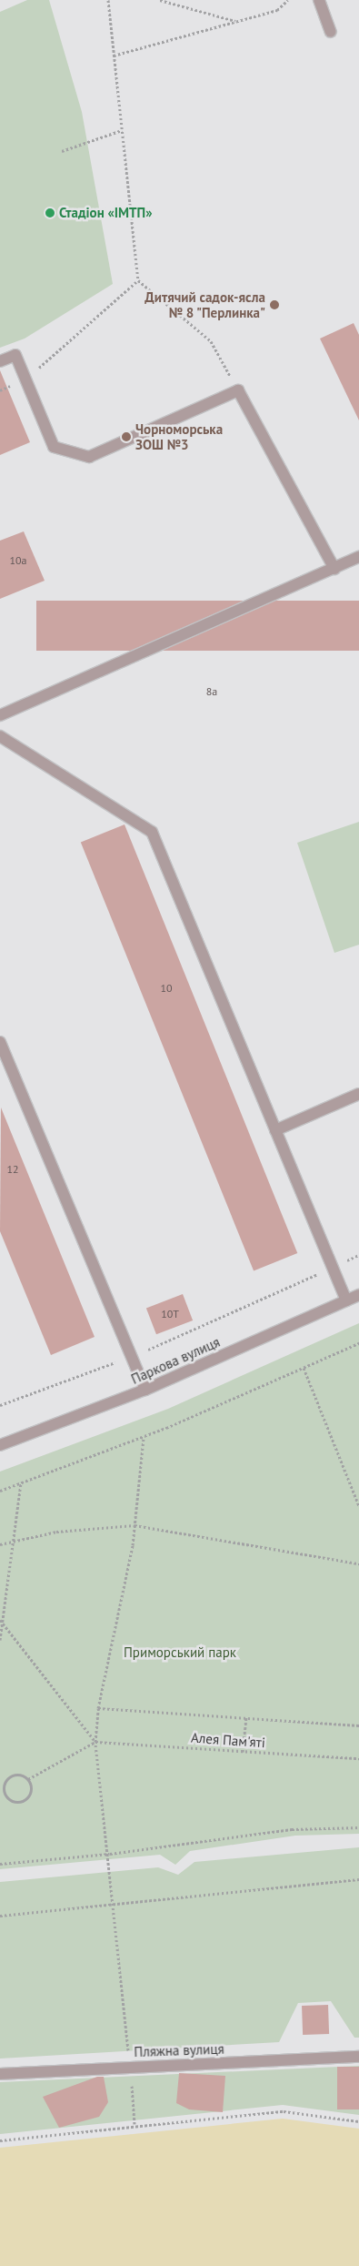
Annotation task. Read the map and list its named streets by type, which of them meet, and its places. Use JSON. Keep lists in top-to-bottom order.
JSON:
{
  "streets": {
    "street": ["Паркова вулиця", "Пляжна вулиця"],
    "path": ["Алея Пам'яті"]
  },
  "parks": ["Приморський парк"],
  "places": ["Стадіон «ІМТП»", "Дитячий садок-ясла № 8 \"Перлинка\"", "Чорноморська ЗОШ №3"],
  "house_numbers": [
    "10а",
    "8а",
    "10",
    "12",
    "10Т"
  ]
}
